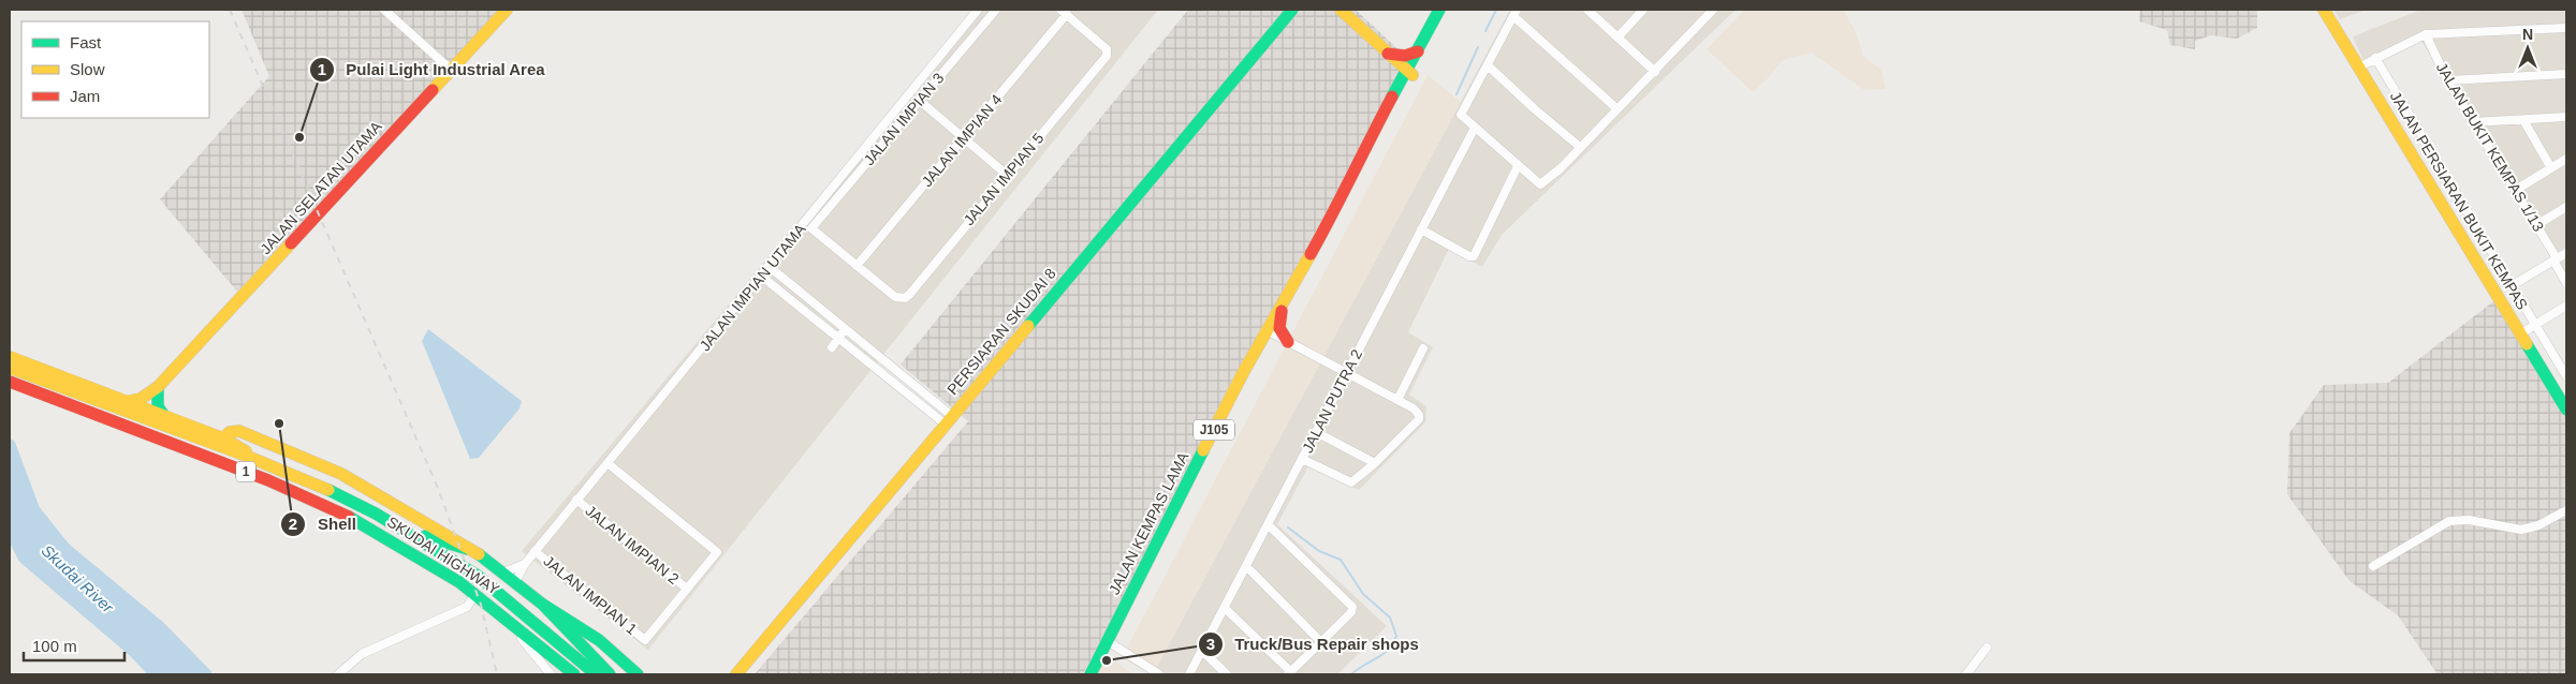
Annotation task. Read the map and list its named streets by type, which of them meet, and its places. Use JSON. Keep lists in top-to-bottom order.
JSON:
{
  "streets": {
    "main road": [
      "JALAN SELATAN UTAMA",
      "JALAN PERSIARAN BUKIT KEMPAS",
      "PERSIARAN SKUDAI 8",
      "J105",
      "1",
      "JALAN KEMPAS LAMA",
      "SKUDAI HIGHWAY"
    ],
    "street": [
      "JALAN IMPIAN 3",
      "JALAN IMPIAN 4",
      "JALAN BUKIT KEMPAS 1/13",
      "JALAN IMPIAN 5",
      "JALAN IMPIAN UTAMA",
      "JALAN PUTRA 2",
      "JALAN IMPIAN 2",
      "JALAN IMPIAN 1"
    ]
  },
  "crossings": [
    ["JALAN IMPIAN 3", "JALAN IMPIAN 4"],
    ["JALAN IMPIAN 3", "JALAN IMPIAN 5"],
    ["JALAN IMPIAN 4", "JALAN IMPIAN 5"],
    ["JALAN SELATAN UTAMA", "SKUDAI HIGHWAY"],
    ["JALAN IMPIAN UTAMA", "JALAN IMPIAN 2"],
    ["JALAN IMPIAN UTAMA", "JALAN IMPIAN 1"],
    ["JALAN IMPIAN 2", "JALAN IMPIAN 1"]
  ],
  "water": ["Skudai River"],
  "places": ["Pulai Light Industrial Area", "Shell", "Truck/Bus Repair shops"],
  "legend": ["Fast", "Slow", "Jam"],
  "scale_bar": "100 m",
  "north": "top"
}
